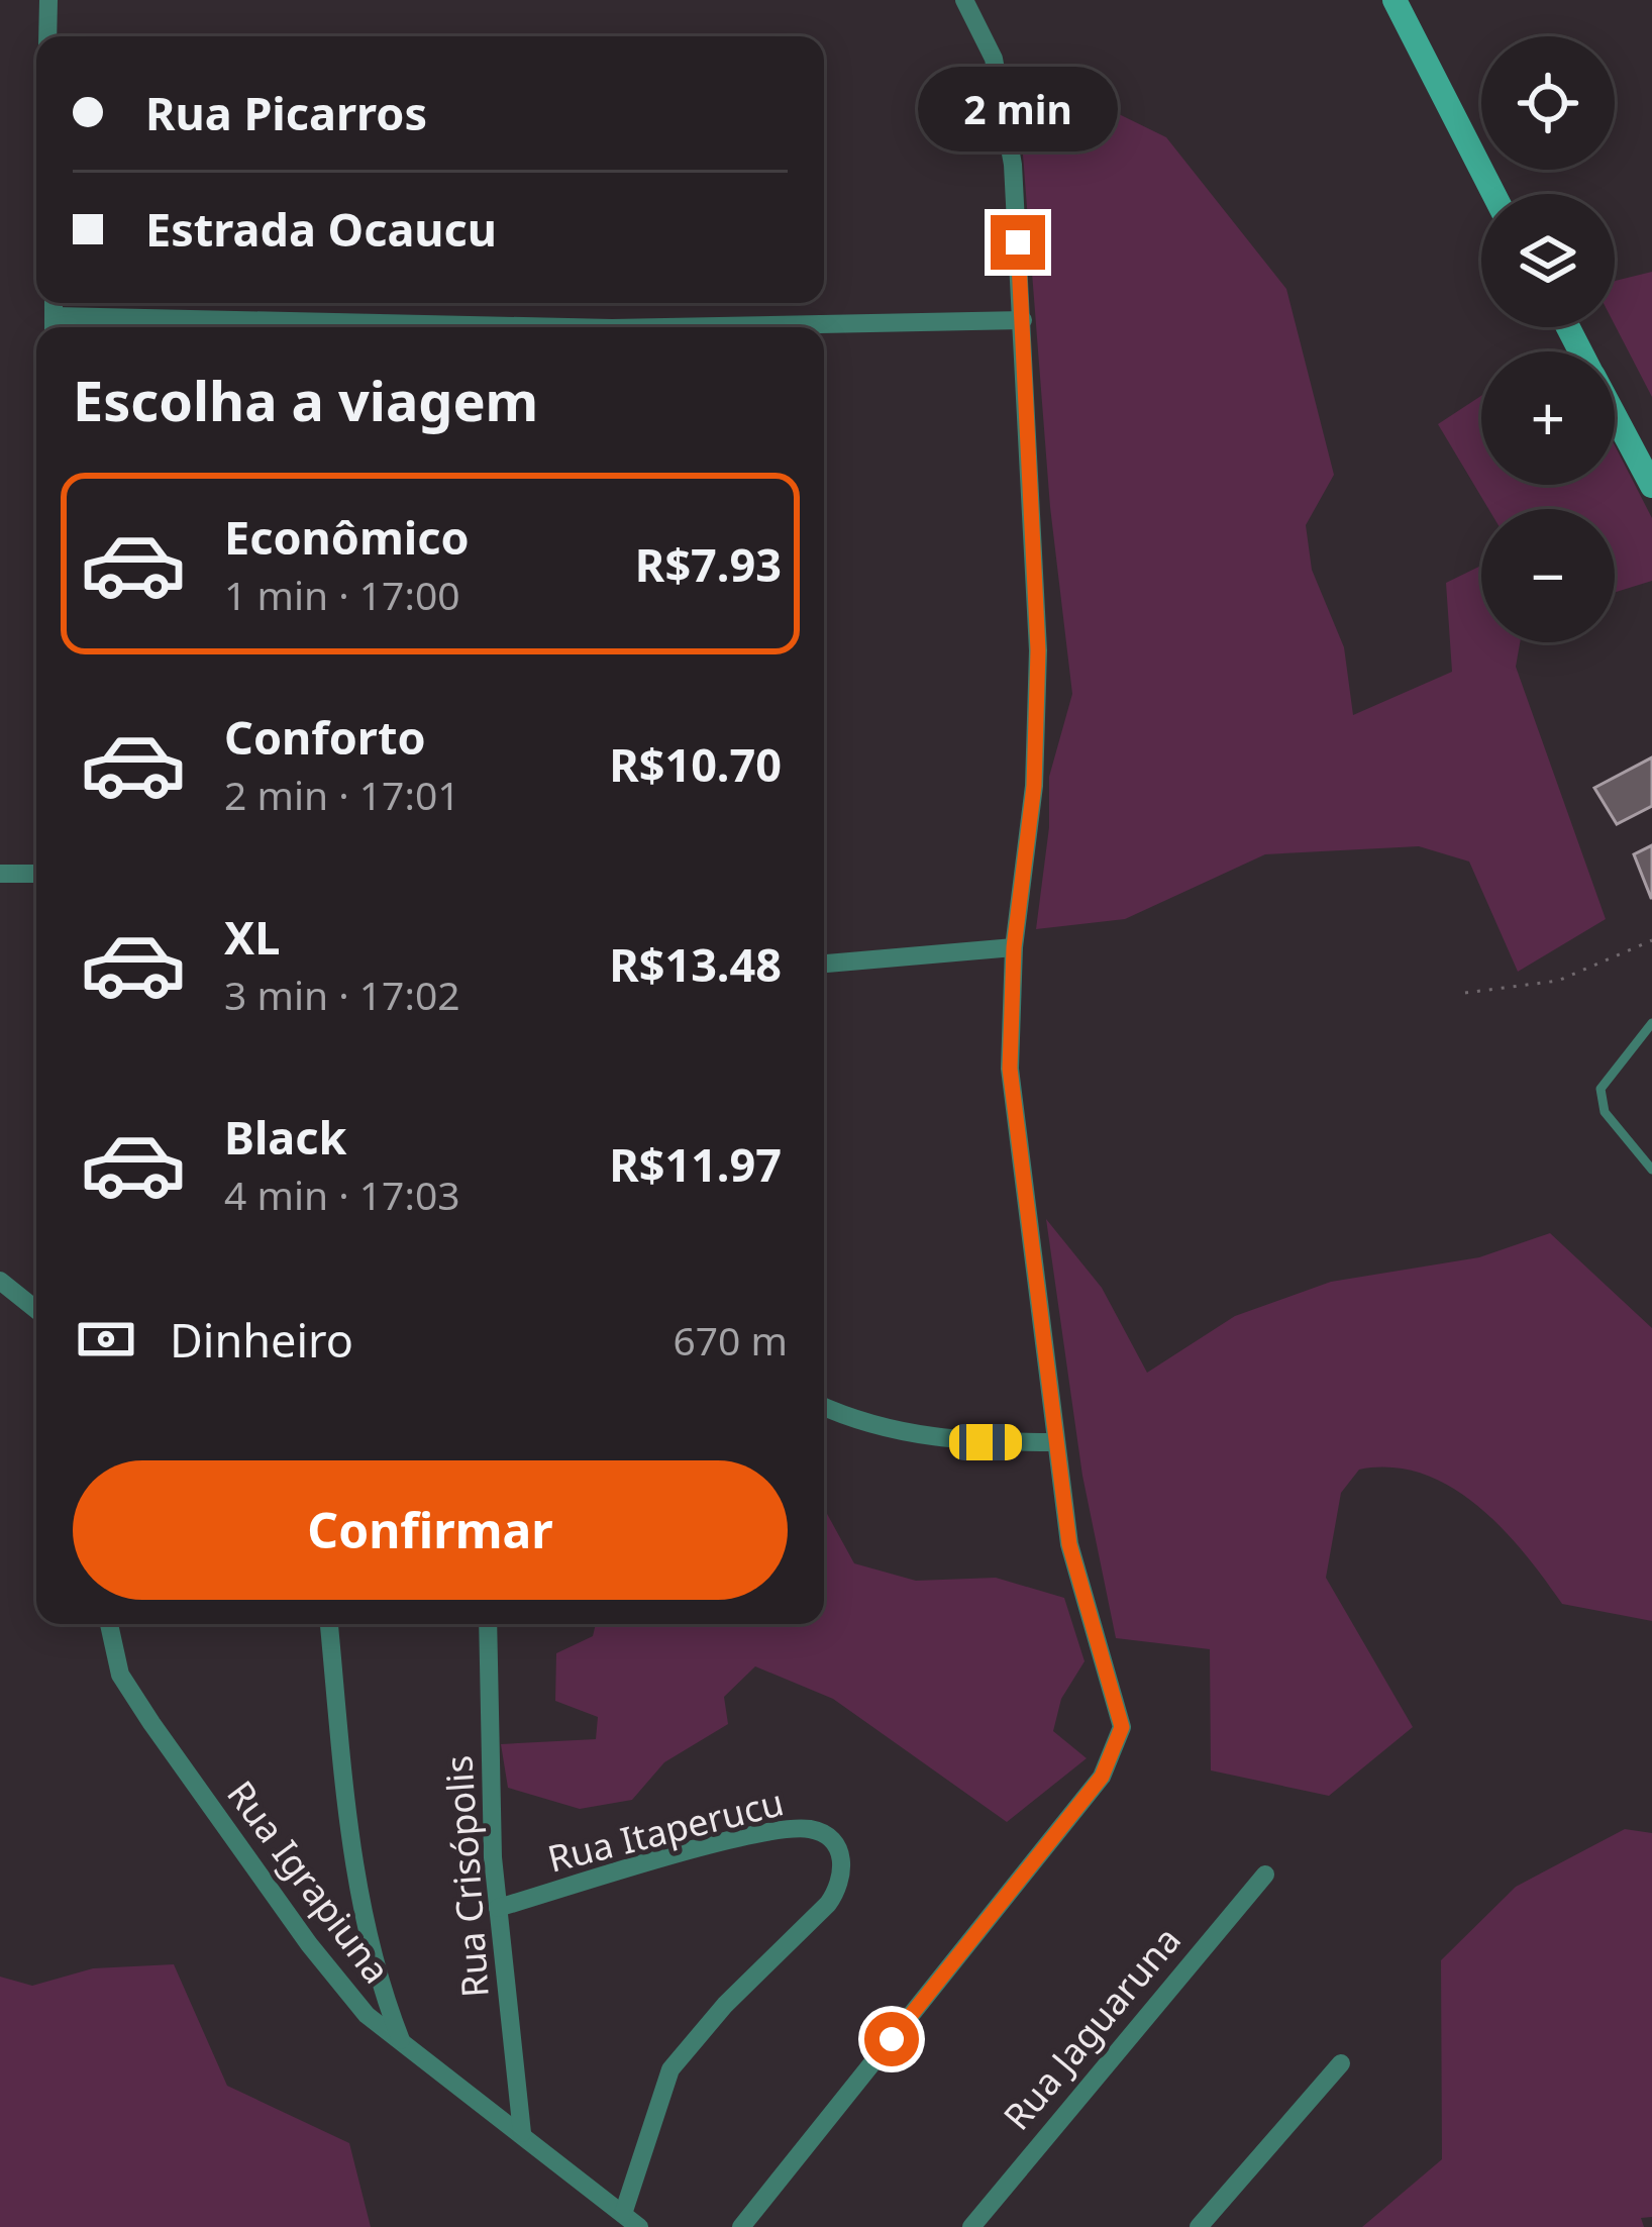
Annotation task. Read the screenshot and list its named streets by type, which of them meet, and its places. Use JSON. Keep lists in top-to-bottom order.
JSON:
{
  "streets": {
    "street": [
      "Rua Itaperucu",
      "Rua Crisópolis",
      "Rua Igrapiuna",
      "Rua Jaguaruna"
    ]
  },
  "crossings": [
    ["Rua Itaperucu", "Rua Crisópolis"],
    ["Rua Itaperucu", "Rua Igrapiuna"],
    ["Rua Crisópolis", "Rua Igrapiuna"]
  ],
  "page": {
    "map_buttons": ["+", "−"],
    "banner": ["Rua Picarros", "Estrada Ocaucu"],
    "bubble": "2 min",
    "heading": "Escolha a viagem",
    "list": [
      {
        "name": "Econômico",
        "note": "1 min · 17:00",
        "value": "R$7.93"
      },
      {
        "name": "Conforto",
        "note": "2 min · 17:01",
        "value": "R$10.70"
      },
      {
        "name": "XL",
        "note": "3 min · 17:02",
        "value": "R$13.48"
      },
      {
        "name": "Black",
        "note": "4 min · 17:03",
        "value": "R$11.97"
      }
    ],
    "pay": ["Dinheiro", "670 m"],
    "buttons": "Confirmar"
  }
}
